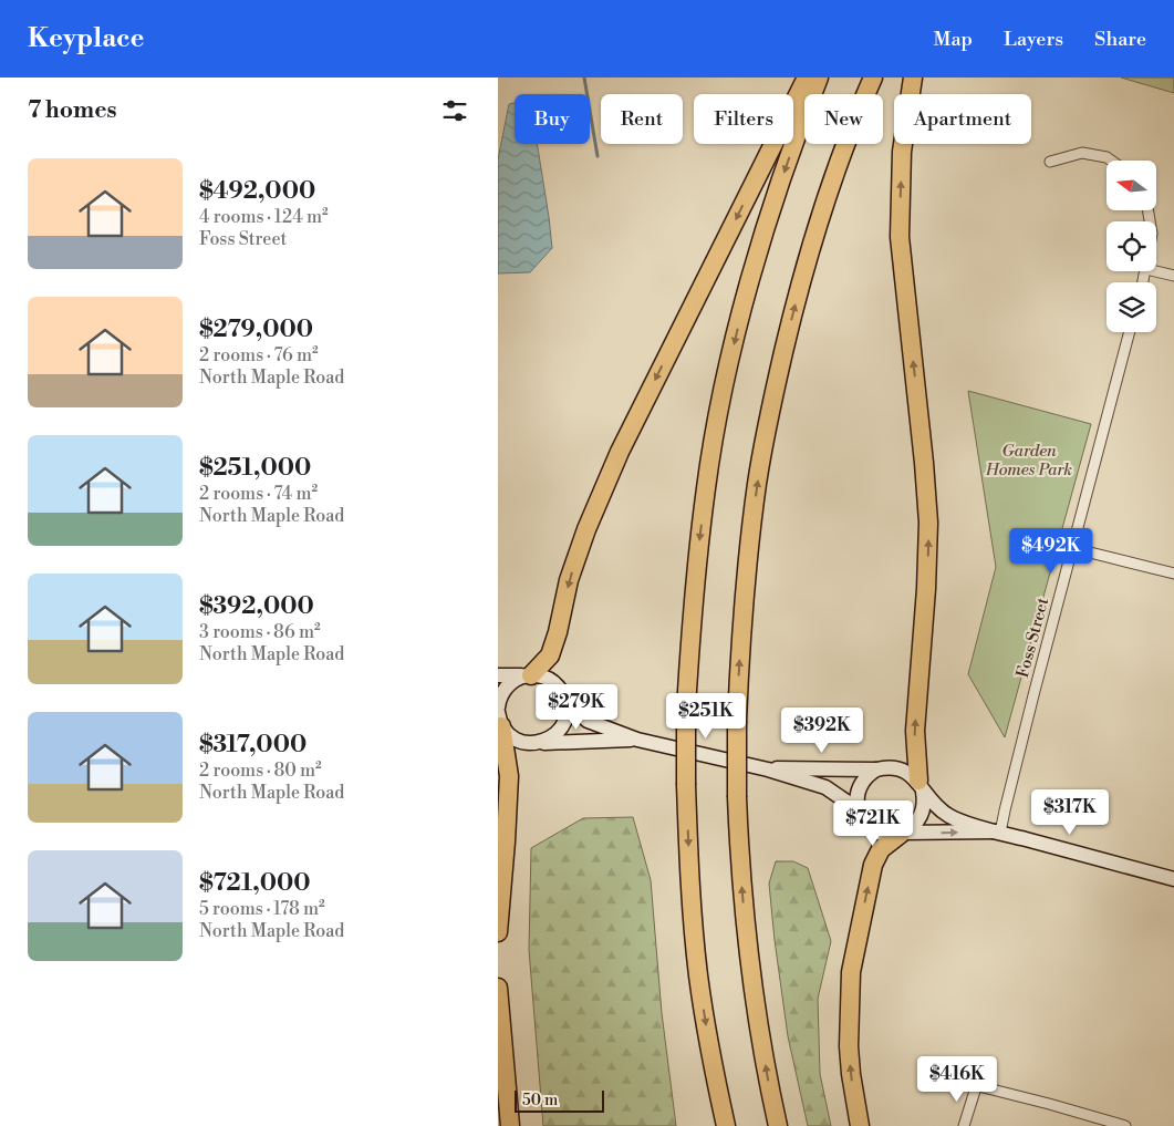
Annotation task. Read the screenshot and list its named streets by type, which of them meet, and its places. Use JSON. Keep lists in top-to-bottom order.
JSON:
{
  "streets": {
    "street": ["Foss Street"]
  },
  "parks": ["Garden Homes Park"],
  "scale_bar": "50 m",
  "north": "left",
  "page": {
    "header": "Keyplace",
    "nav": ["Map", "Layers", "Share"],
    "heading": "7 homes",
    "chip": [
      "Buy",
      "Rent",
      "Filters",
      "New",
      "Apartment"
    ],
    "list": [
      {
        "name": "$492,000",
        "note": "4 rooms · 124 m² · Foss Street"
      },
      {
        "name": "$279,000",
        "note": "2 rooms · 76 m² · North Maple Road"
      },
      {
        "name": "$251,000",
        "note": "2 rooms · 74 m² · North Maple Road"
      },
      {
        "name": "$392,000",
        "note": "3 rooms · 86 m² · North Maple Road"
      },
      {
        "name": "$317,000",
        "note": "2 rooms · 80 m² · North Maple Road"
      },
      {
        "name": "$721,000",
        "note": "5 rooms · 178 m² · North Maple Road"
      }
    ],
    "price": [
      "$492K",
      "$279K",
      "$251K",
      "$392K",
      "$317K",
      "$721K",
      "$416K"
    ],
    "scale": "50 m"
  }
}
